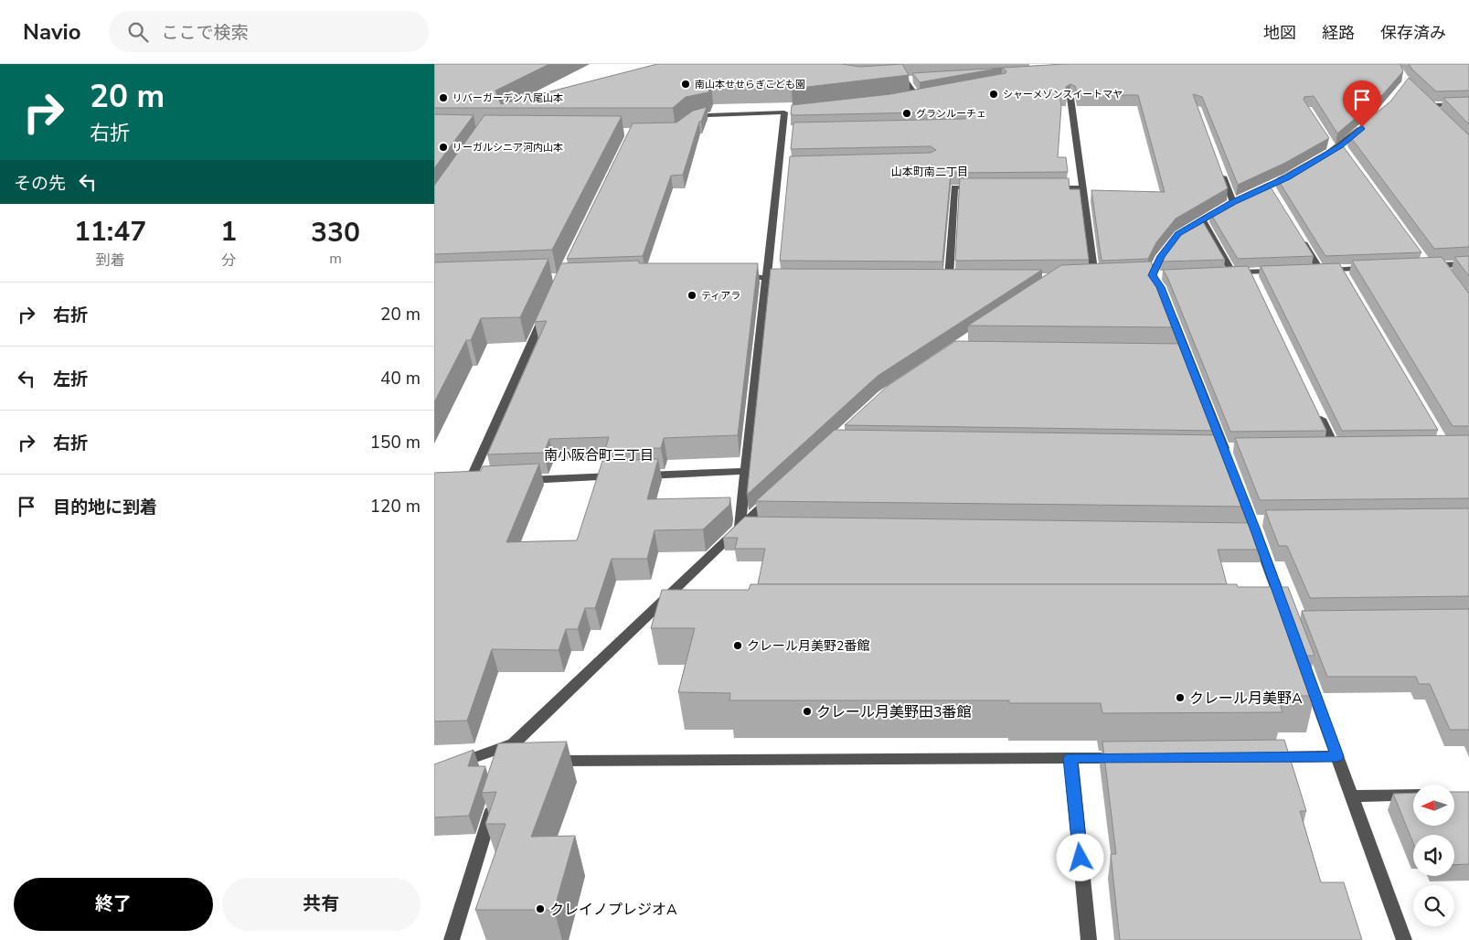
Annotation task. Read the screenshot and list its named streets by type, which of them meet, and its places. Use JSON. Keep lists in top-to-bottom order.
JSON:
{
  "districts": ["山本町南二丁目", "南小阪合町三丁目"],
  "places": [
    "南山本せせらぎこども園",
    "シャーメゾンスイートマヤ",
    "リバーガーデン八尾山本",
    "グランルーチェ",
    "リーガルシニア河内山本",
    "ティアラ",
    "クレール月美野2番館",
    "クレール月美野A",
    "クレール月美野田3番館",
    "クレイノプレジオA"
  ],
  "north": "left",
  "page": {
    "header": "Navio",
    "search": "ここで検索",
    "nav": ["地図", "経路", "保存済み"],
    "turn": ["20 m", "右折"],
    "then": "その先",
    "eta": [
      "11:47",
      "到着",
      "1",
      "分",
      "330",
      "m"
    ],
    "list": [
      {
        "name": "右折",
        "value": "20 m"
      },
      {
        "name": "左折",
        "value": "40 m"
      },
      {
        "name": "右折",
        "value": "150 m"
      },
      {
        "name": "目的地に到着",
        "value": "120 m"
      }
    ],
    "buttons": ["終了", "共有"]
  }
}
